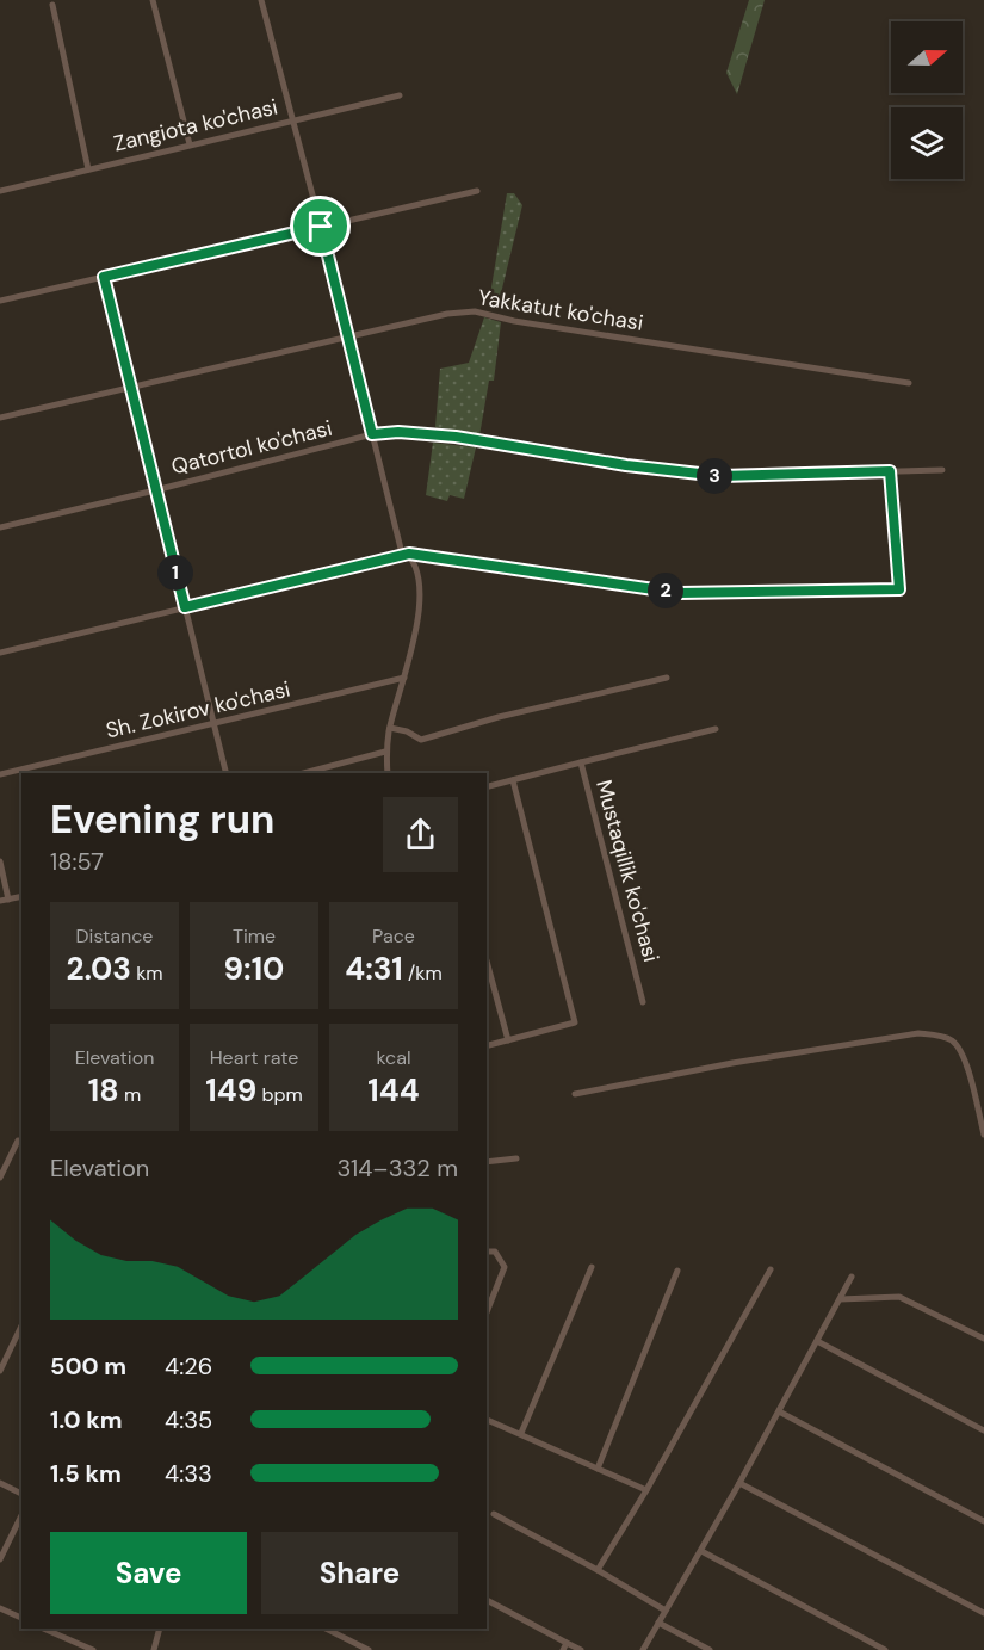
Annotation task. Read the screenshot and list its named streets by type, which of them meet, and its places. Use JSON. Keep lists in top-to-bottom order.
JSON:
{
  "streets": {
    "street": [
      "Zangiota ko'chasi",
      "Yakkatut ko'chasi",
      "Qatortol ko'chasi",
      "Sh. Zokirov ko'chasi",
      "Mustaqillik ko'chasi"
    ]
  },
  "north": "right",
  "page": {
    "pins": ["3", "1", "2"],
    "heading": ["Evening run", "18:57"],
    "stats": [
      ["Distance", "2.03 km"],
      ["Time", "9:10"],
      ["Pace", "4:31 /km"],
      ["Elevation", "18 m"],
      ["Heart rate", "149 bpm"],
      ["kcal", "144"]
    ],
    "chart": ["Elevation", "314–332 m"],
    "list": [
      {
        "name": "500 m",
        "note": "4:26"
      },
      {
        "name": "1.0 km",
        "note": "4:35"
      },
      {
        "name": "1.5 km",
        "note": "4:33"
      }
    ],
    "buttons": ["Save", "Share"]
  }
}
